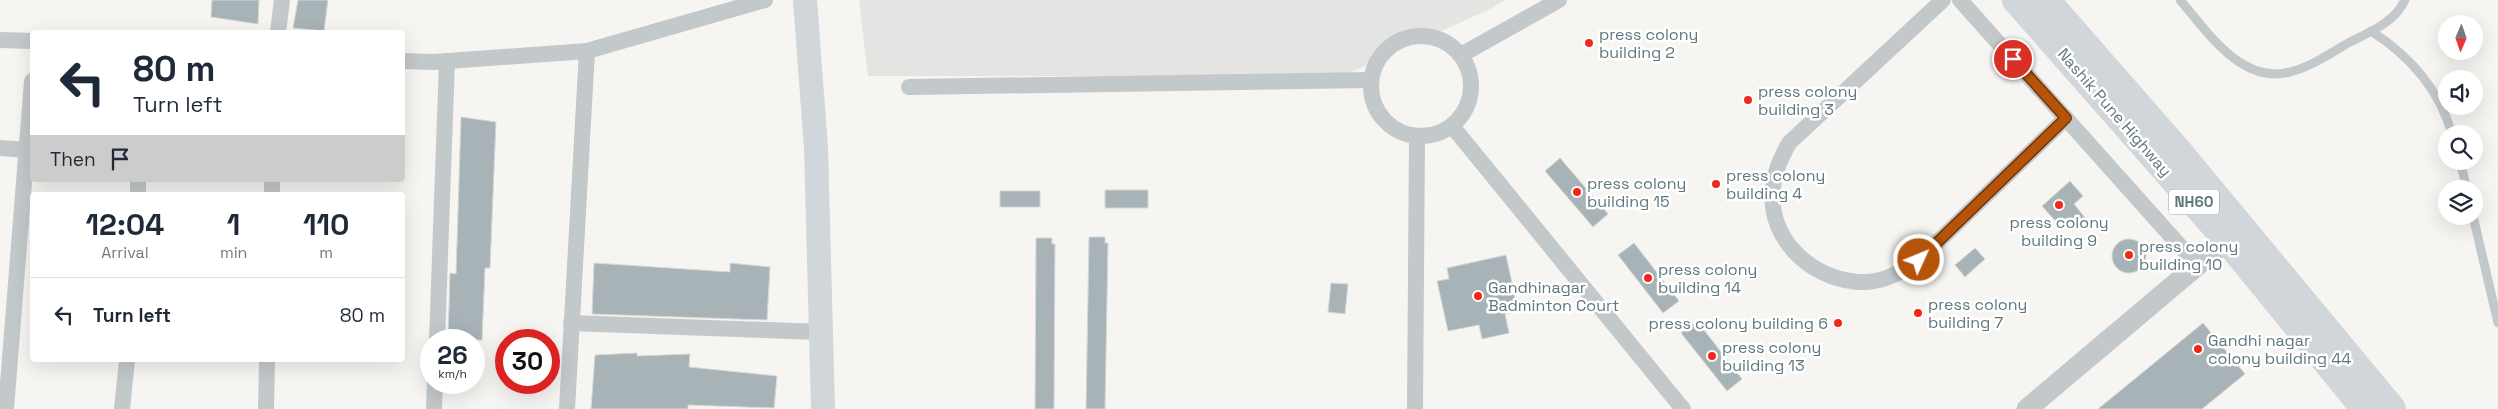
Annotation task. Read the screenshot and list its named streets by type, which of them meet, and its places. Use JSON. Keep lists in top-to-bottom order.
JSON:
{
  "streets": {
    "highway": ["Nashik Pune Highway", "NH60"]
  },
  "places": [
    "press colony building 2",
    "press colony building 3",
    "press colony building 4",
    "press colony building 15",
    "press colony building 9",
    "press colony building 10",
    "press colony building 14",
    "Gandhinagar Badminton Court",
    "press colony building 7",
    "press colony building 6",
    "Gandhi nagar colony building 44",
    "press colony building 13"
  ],
  "north": "bottom",
  "page": {
    "turn": ["80 m", "Turn left"],
    "then": "Then",
    "eta": [
      "12:04",
      "Arrival",
      "1",
      "min",
      "110",
      "m"
    ],
    "list": [
      {
        "name": "Turn left",
        "value": "80 m"
      }
    ],
    "speed": "26 km/h",
    "limit": "30"
  }
}
